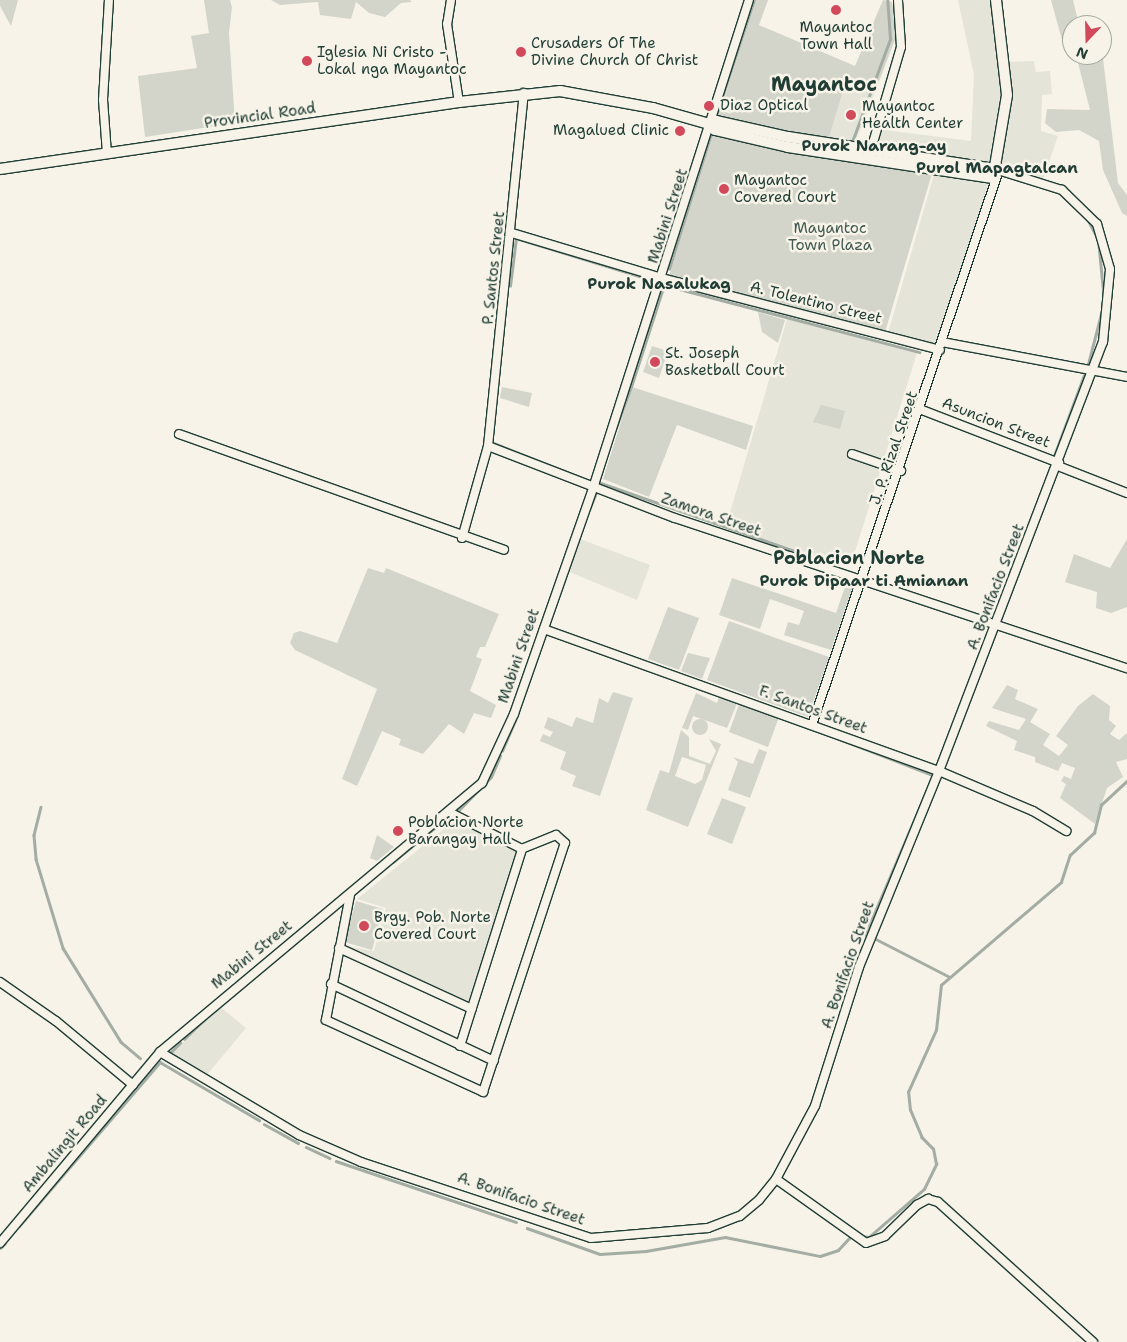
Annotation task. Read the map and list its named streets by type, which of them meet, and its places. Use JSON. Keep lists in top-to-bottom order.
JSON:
{
  "streets": {
    "main road": ["Provincial Road"],
    "street": [
      "Mabini Street",
      "P. Santos Street",
      "A. Tolentino Street",
      "Asuncion Street",
      "J. P. Rizal Street",
      "Zamora Street",
      "A. Bonifacio Street",
      "F. Santos Street",
      "Ambalingit Road"
    ]
  },
  "crossings": [
    ["Provincial Road", "Mabini Street"],
    ["Provincial Road", "P. Santos Street"],
    ["Provincial Road", "J. P. Rizal Street"],
    ["Provincial Road", "A. Bonifacio Street"],
    ["Mabini Street", "A. Tolentino Street"],
    ["Mabini Street", "Zamora Street"],
    ["Mabini Street", "A. Bonifacio Street"],
    ["Mabini Street", "F. Santos Street"],
    ["Mabini Street", "Ambalingit Road"],
    ["P. Santos Street", "A. Tolentino Street"],
    ["P. Santos Street", "Zamora Street"],
    ["A. Tolentino Street", "J. P. Rizal Street"],
    ["A. Tolentino Street", "A. Bonifacio Street"],
    ["Asuncion Street", "J. P. Rizal Street"],
    ["Asuncion Street", "A. Bonifacio Street"],
    ["J. P. Rizal Street", "Zamora Street"],
    ["J. P. Rizal Street", "A. Bonifacio Street"],
    ["J. P. Rizal Street", "F. Santos Street"],
    ["Zamora Street", "A. Bonifacio Street"],
    ["A. Bonifacio Street", "F. Santos Street"]
  ],
  "districts": [
    "Mayantoc",
    "Purok Narang-ay",
    "Purol Mapagtalcan",
    "Purok Nasalukag",
    "Poblacion Norte",
    "Purok Dipaar ti Amianan"
  ],
  "parks": ["Mayantoc Town Plaza"],
  "places": [
    "Mayantoc Town Hall",
    "Crusaders Of The Divine Church Of Christ",
    "Iglesia Ni Cristo - Lokal nga Mayantoc",
    "Diaz Optical",
    "Mayantoc Health Center",
    "Magalued Clinic",
    "Mayantoc Covered Court",
    "St. Joseph Basketball Court",
    "Poblacion Norte Barangay Hall",
    "Brgy. Pob. Norte Covered Court"
  ],
  "north": "bottom"
}
